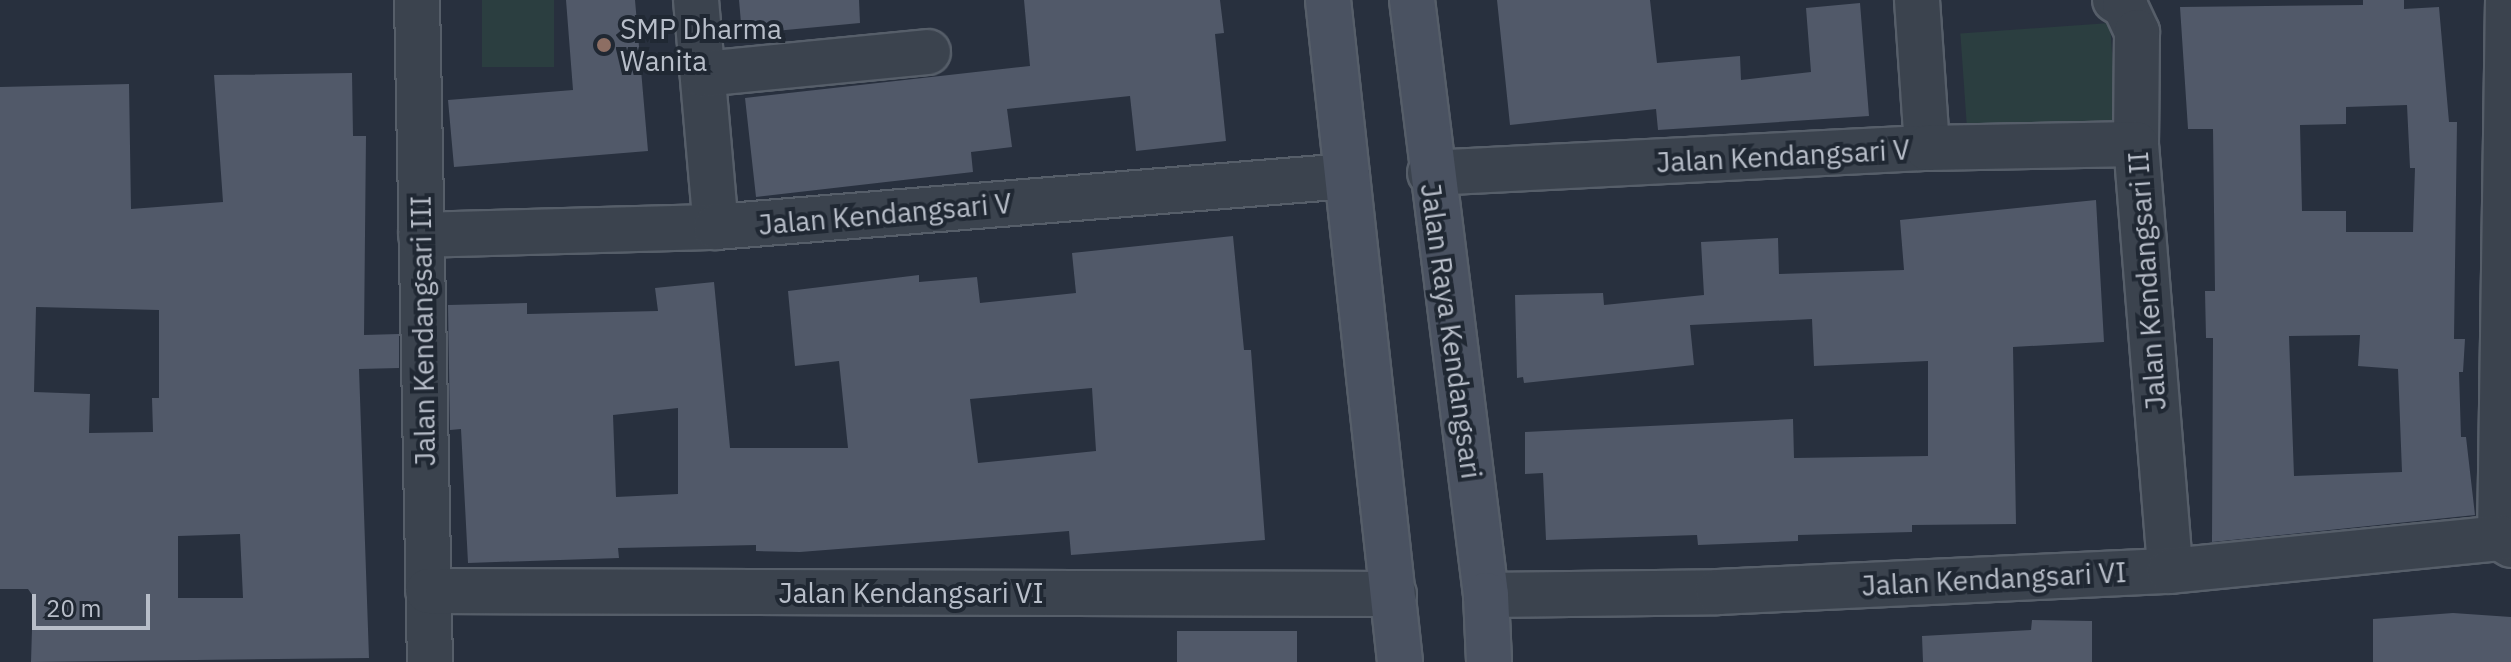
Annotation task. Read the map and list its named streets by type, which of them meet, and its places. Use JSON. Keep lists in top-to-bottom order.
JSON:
{
  "streets": {
    "main road": ["Jalan Raya Kendangsari"],
    "street": [
      "Jalan Kendangsari V",
      "Jalan Kendangsari II",
      "Jalan Kendangsari III",
      "Jalan Kendangsari VI"
    ]
  },
  "crossings": [
    ["Jalan Kendangsari V", "Jalan Kendangsari II"],
    ["Jalan Kendangsari V", "Jalan Kendangsari III"],
    ["Jalan Kendangsari V", "Jalan Raya Kendangsari"],
    ["Jalan Kendangsari II", "Jalan Kendangsari VI"],
    ["Jalan Kendangsari III", "Jalan Kendangsari VI"],
    ["Jalan Raya Kendangsari", "Jalan Kendangsari VI"]
  ],
  "places": ["SMP Dharma Wanita"],
  "scale_bar": "20 m"
}
